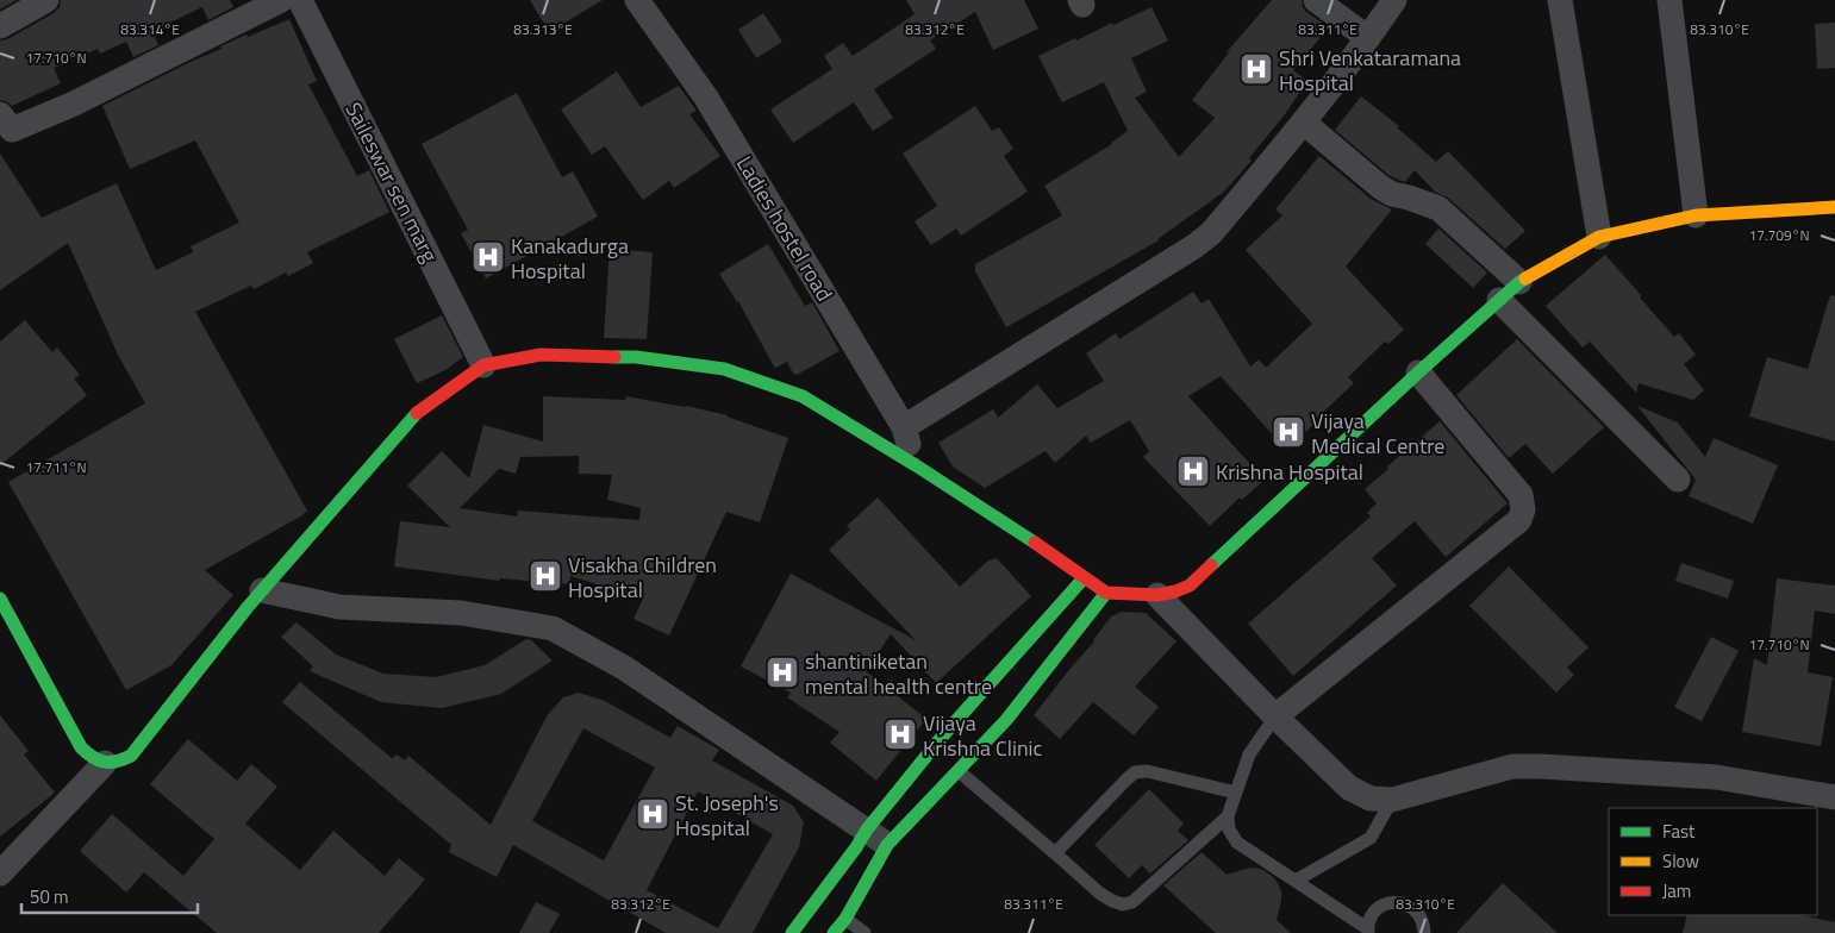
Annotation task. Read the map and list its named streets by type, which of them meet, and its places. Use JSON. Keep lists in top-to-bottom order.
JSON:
{
  "streets": {
    "street": ["Saileswar sen marg", "Ladies hostel road"]
  },
  "places": {
    "hospital": [
      "Shri Venkataramana Hospital",
      "Kanakadurga Hospital",
      "Vijaya Medical Centre",
      "Krishna Hospital",
      "Visakha Children Hospital",
      "shantiniketan mental health centre",
      "Vijaya Krishna Clinic",
      "St. Joseph's Hospital"
    ]
  },
  "legend": ["Fast", "Slow", "Jam"],
  "scale_bar": "50 m",
  "coordinates": [
    "83.314°E",
    "83.313°E",
    "83.312°E",
    "83.311°E",
    "83.310°E",
    "17.710°N",
    "17.709°N",
    "17.711°N"
  ]
}
